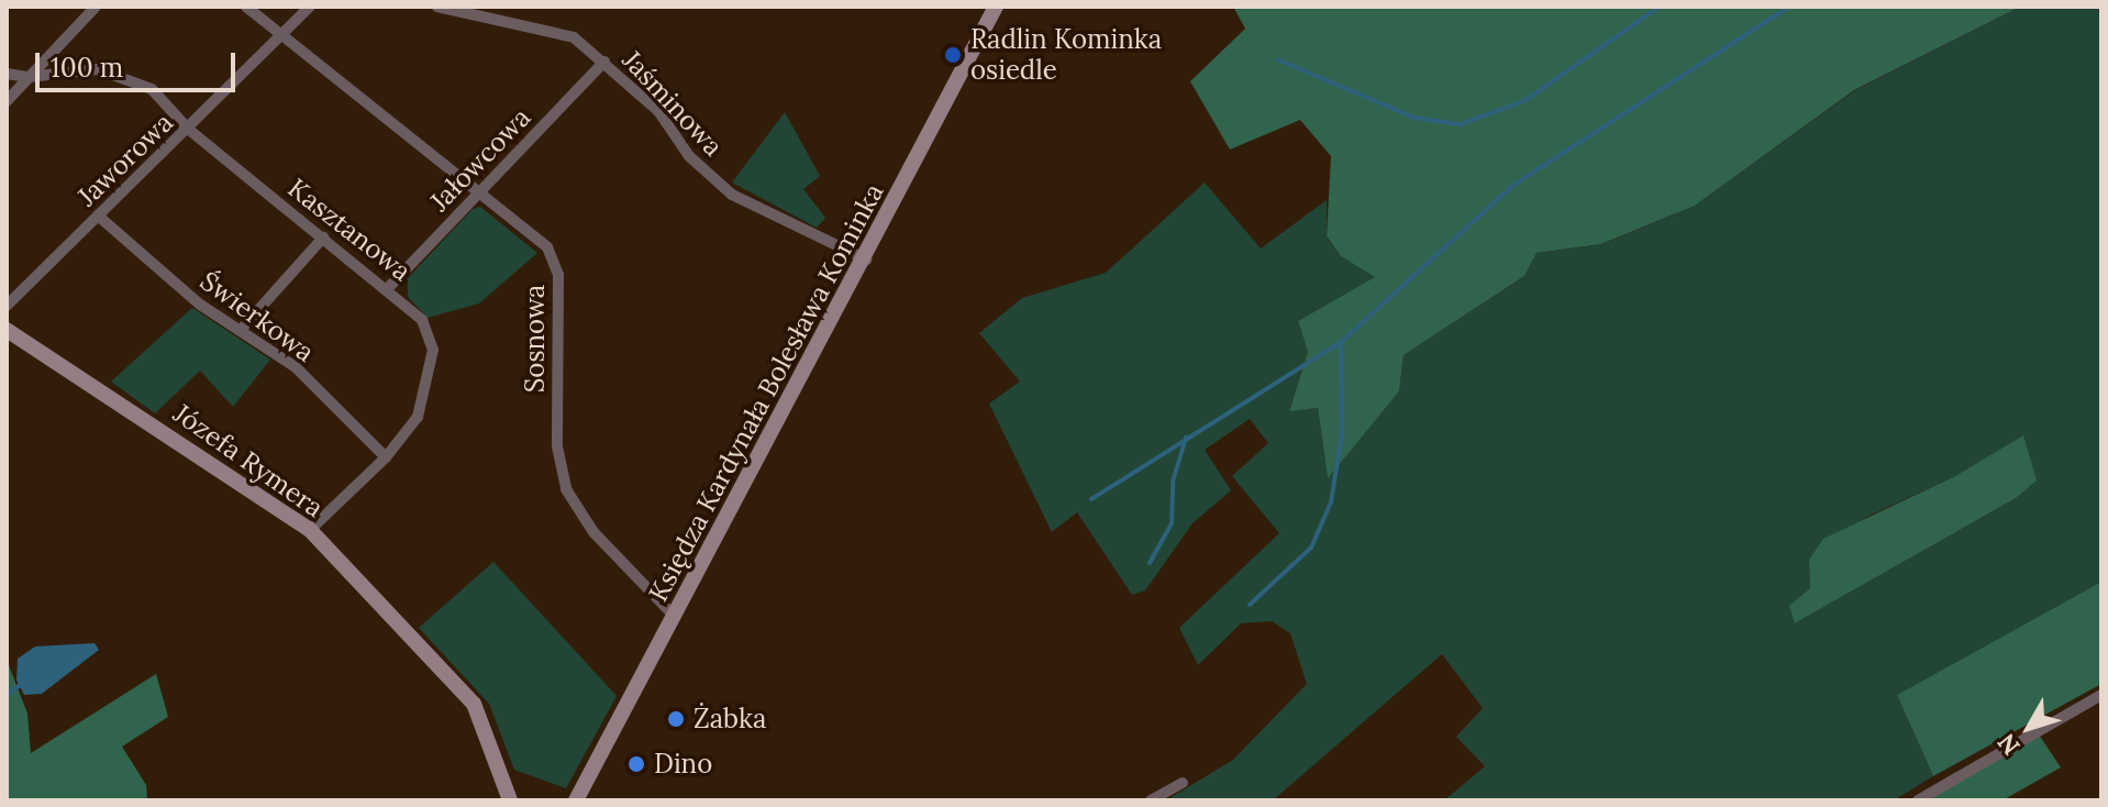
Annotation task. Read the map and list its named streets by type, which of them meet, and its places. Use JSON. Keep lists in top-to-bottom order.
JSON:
{
  "streets": {
    "street": [
      "Jaśminowa",
      "Jaworowa",
      "Jałowcowa",
      "Kasztanowa",
      "Świerkowa",
      "Sosnowa",
      "Księdza Kardynała Bolesława Kominka",
      "Józefa Rymera"
    ]
  },
  "crossings": [
    ["Jaśminowa", "Jałowcowa"],
    ["Jaśminowa", "Księdza Kardynała Bolesława Kominka"],
    ["Jaworowa", "Kasztanowa"],
    ["Jaworowa", "Świerkowa"],
    ["Jaworowa", "Sosnowa"],
    ["Jałowcowa", "Kasztanowa"],
    ["Jałowcowa", "Sosnowa"],
    ["Kasztanowa", "Świerkowa"],
    ["Kasztanowa", "Józefa Rymera"],
    ["Sosnowa", "Księdza Kardynała Bolesława Kominka"]
  ],
  "places": ["Radlin Kominka osiedle", "Żabka", "Dino"],
  "scale_bar": "100 m",
  "north": "bottom left"
}
